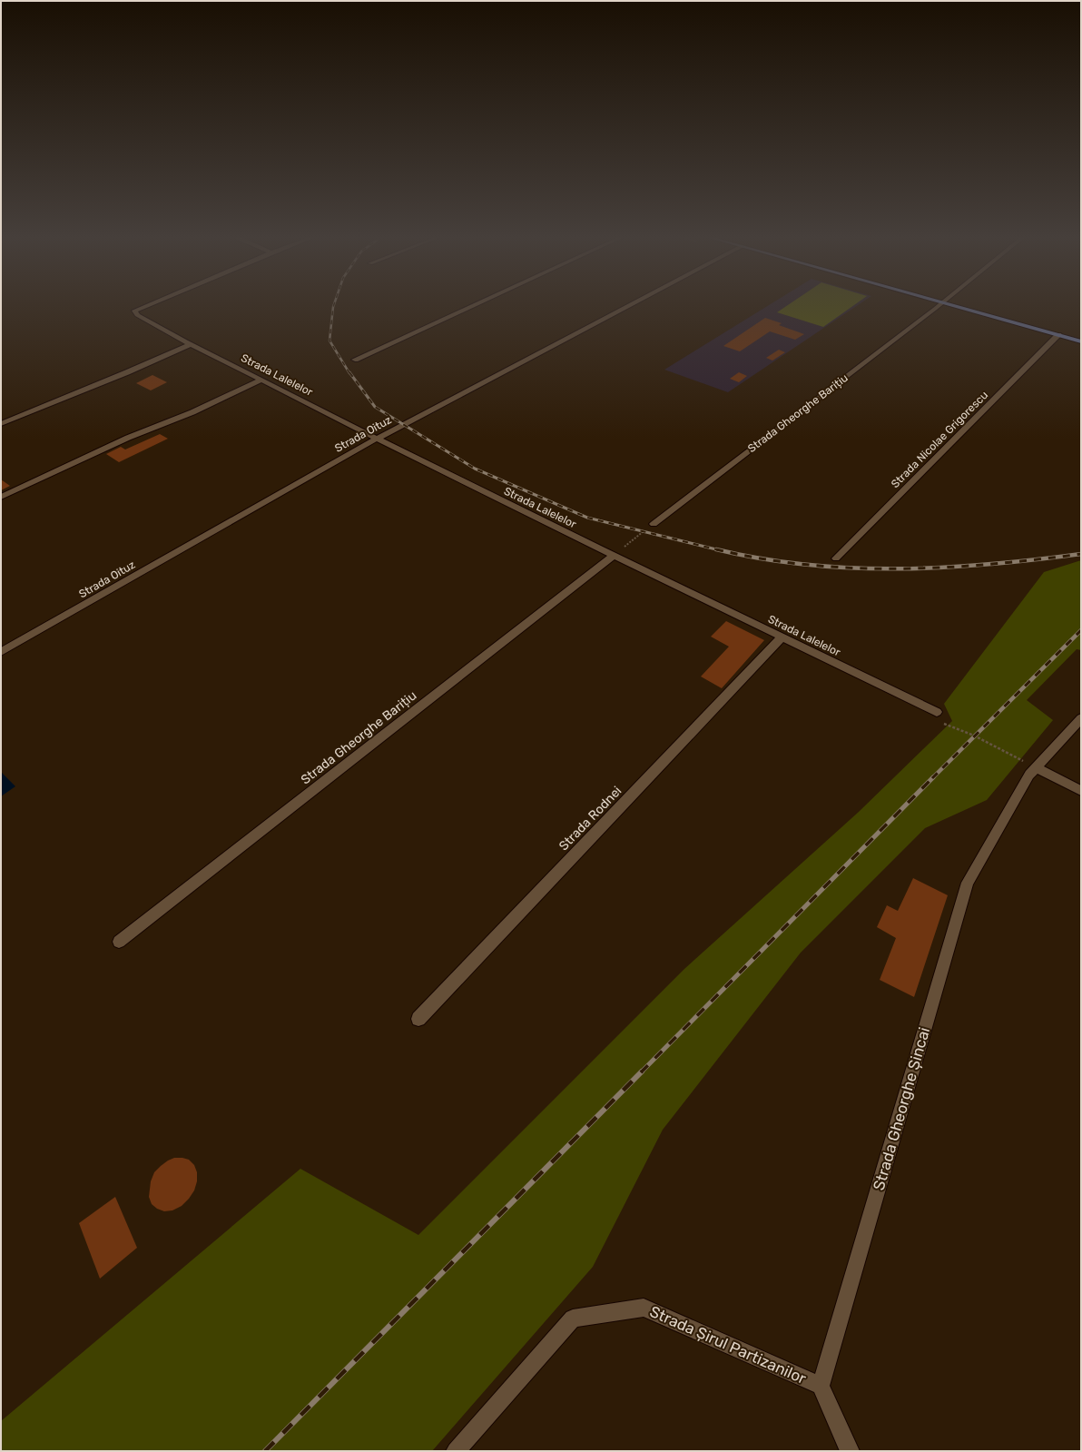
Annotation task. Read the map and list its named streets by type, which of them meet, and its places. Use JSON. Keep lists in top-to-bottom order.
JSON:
{
  "streets": {
    "street": [
      "Strada Lalelelor",
      "Strada Gheorghe Barițiu",
      "Strada Oituz",
      "Strada Nicolae Grigorescu",
      "Strada Rodnei",
      "Strada Gheorghe Șincai",
      "Strada Șirul Partizanilor"
    ]
  },
  "crossings": [
    ["Strada Lalelelor", "Strada Gheorghe Barițiu"],
    ["Strada Lalelelor", "Strada Oituz"],
    ["Strada Lalelelor", "Strada Rodnei"],
    ["Strada Gheorghe Șincai", "Strada Șirul Partizanilor"]
  ]
}
